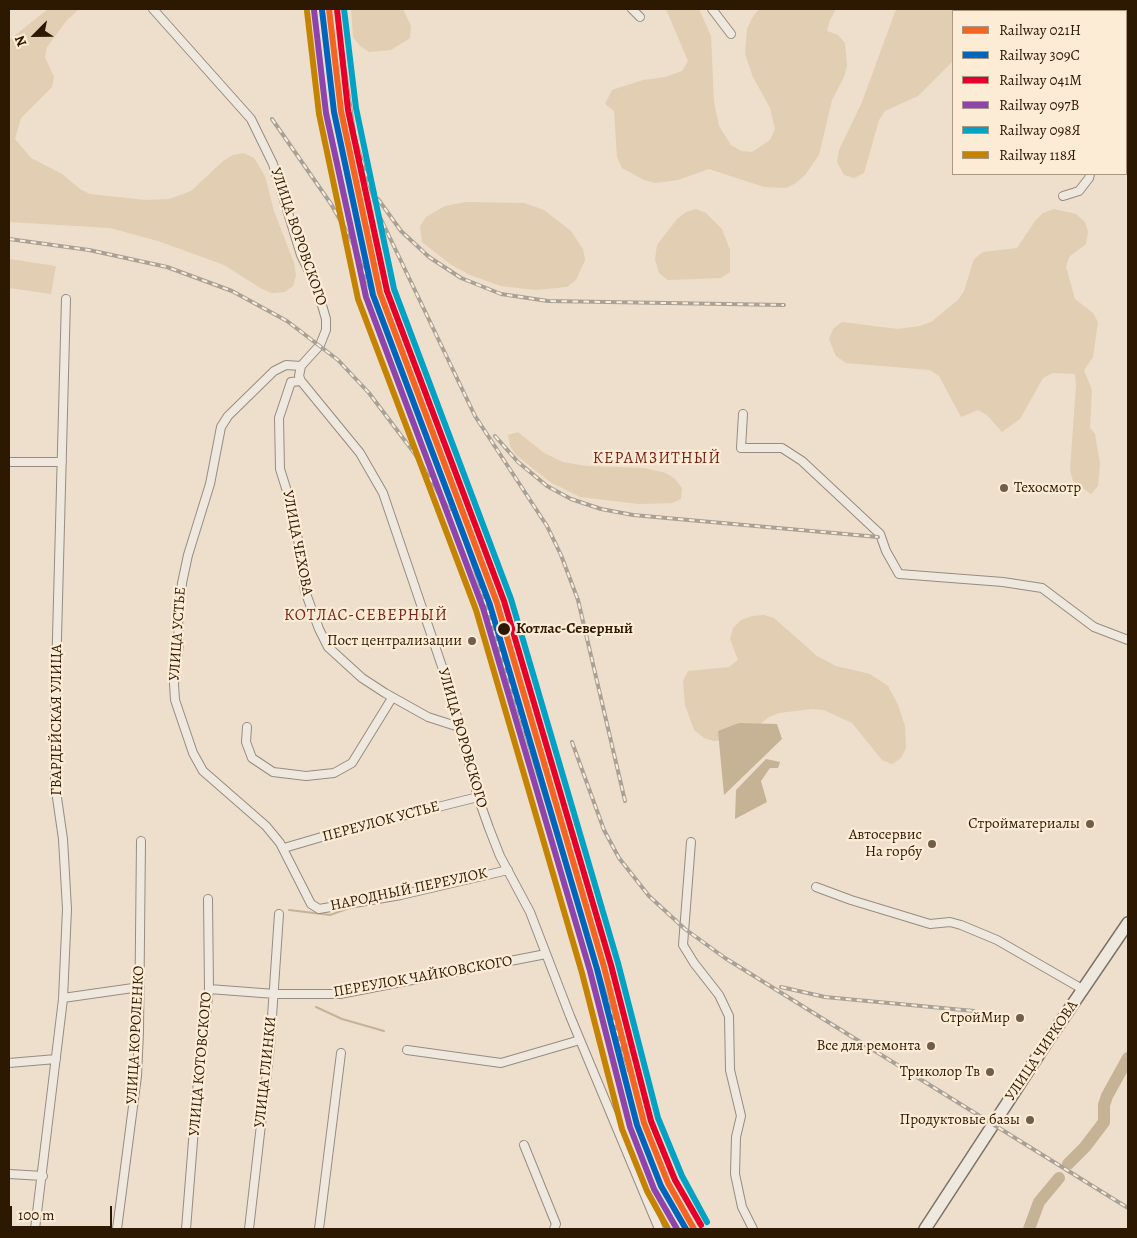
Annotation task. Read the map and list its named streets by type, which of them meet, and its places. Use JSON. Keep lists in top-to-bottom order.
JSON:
{
  "streets": {
    "main road": ["УЛИЦА ЧИРКОВА"],
    "street": [
      "УЛИЦА ВОРОВСКОГО",
      "УЛИЦА ЧЕХОВА",
      "УЛИЦА УСТЬЕ",
      "ГВАРДЕЙСКАЯ УЛИЦА",
      "ПЕРЕУЛОК УСТЬЕ",
      "НАРОДНЫЙ ПЕРЕУЛОК",
      "ПЕРЕУЛОК ЧАЙКОВСКОГО",
      "УЛИЦА КОРОЛЕНКО",
      "УЛИЦА КОТОВСКОГО",
      "УЛИЦА ГЛИНКИ"
    ]
  },
  "crossings": [
    ["УЛИЦА ВОРОВСКОГО", "УЛИЦА ЧЕХОВА"],
    ["УЛИЦА ВОРОВСКОГО", "УЛИЦА УСТЬЕ"],
    ["УЛИЦА ВОРОВСКОГО", "ПЕРЕУЛОК УСТЬЕ"],
    ["УЛИЦА ВОРОВСКОГО", "НАРОДНЫЙ ПЕРЕУЛОК"],
    ["УЛИЦА ВОРОВСКОГО", "ПЕРЕУЛОК ЧАЙКОВСКОГО"],
    ["УЛИЦА УСТЬЕ", "ПЕРЕУЛОК УСТЬЕ"],
    ["УЛИЦА УСТЬЕ", "НАРОДНЫЙ ПЕРЕУЛОК"],
    ["ПЕРЕУЛОК ЧАЙКОВСКОГО", "УЛИЦА КОТОВСКОГО"],
    ["ПЕРЕУЛОК ЧАЙКОВСКОГО", "УЛИЦА ГЛИНКИ"]
  ],
  "districts": ["КЕРАМЗИТНЫЙ", "КОТЛАС-СЕВЕРНЫЙ"],
  "places": [
    "Техосмотр",
    "Котлас-Северный",
    "Пост централизации",
    "Стройматериалы",
    "Автосервис На горбу",
    "СтройМир",
    "Все для ремонта",
    "Триколор Тв",
    "Продуктовые базы"
  ],
  "lines": [
    "rail line 021Н",
    "rail line 041М",
    "rail line 098Я",
    "rail line 309С",
    "rail line 097В",
    "rail line 118Я"
  ],
  "legend": [
    "Railway 021Н",
    "Railway 309С",
    "Railway 041М",
    "Railway 097В",
    "Railway 098Я",
    "Railway 118Я"
  ],
  "scale_bar": "100 m",
  "north": "bottom left"
}
